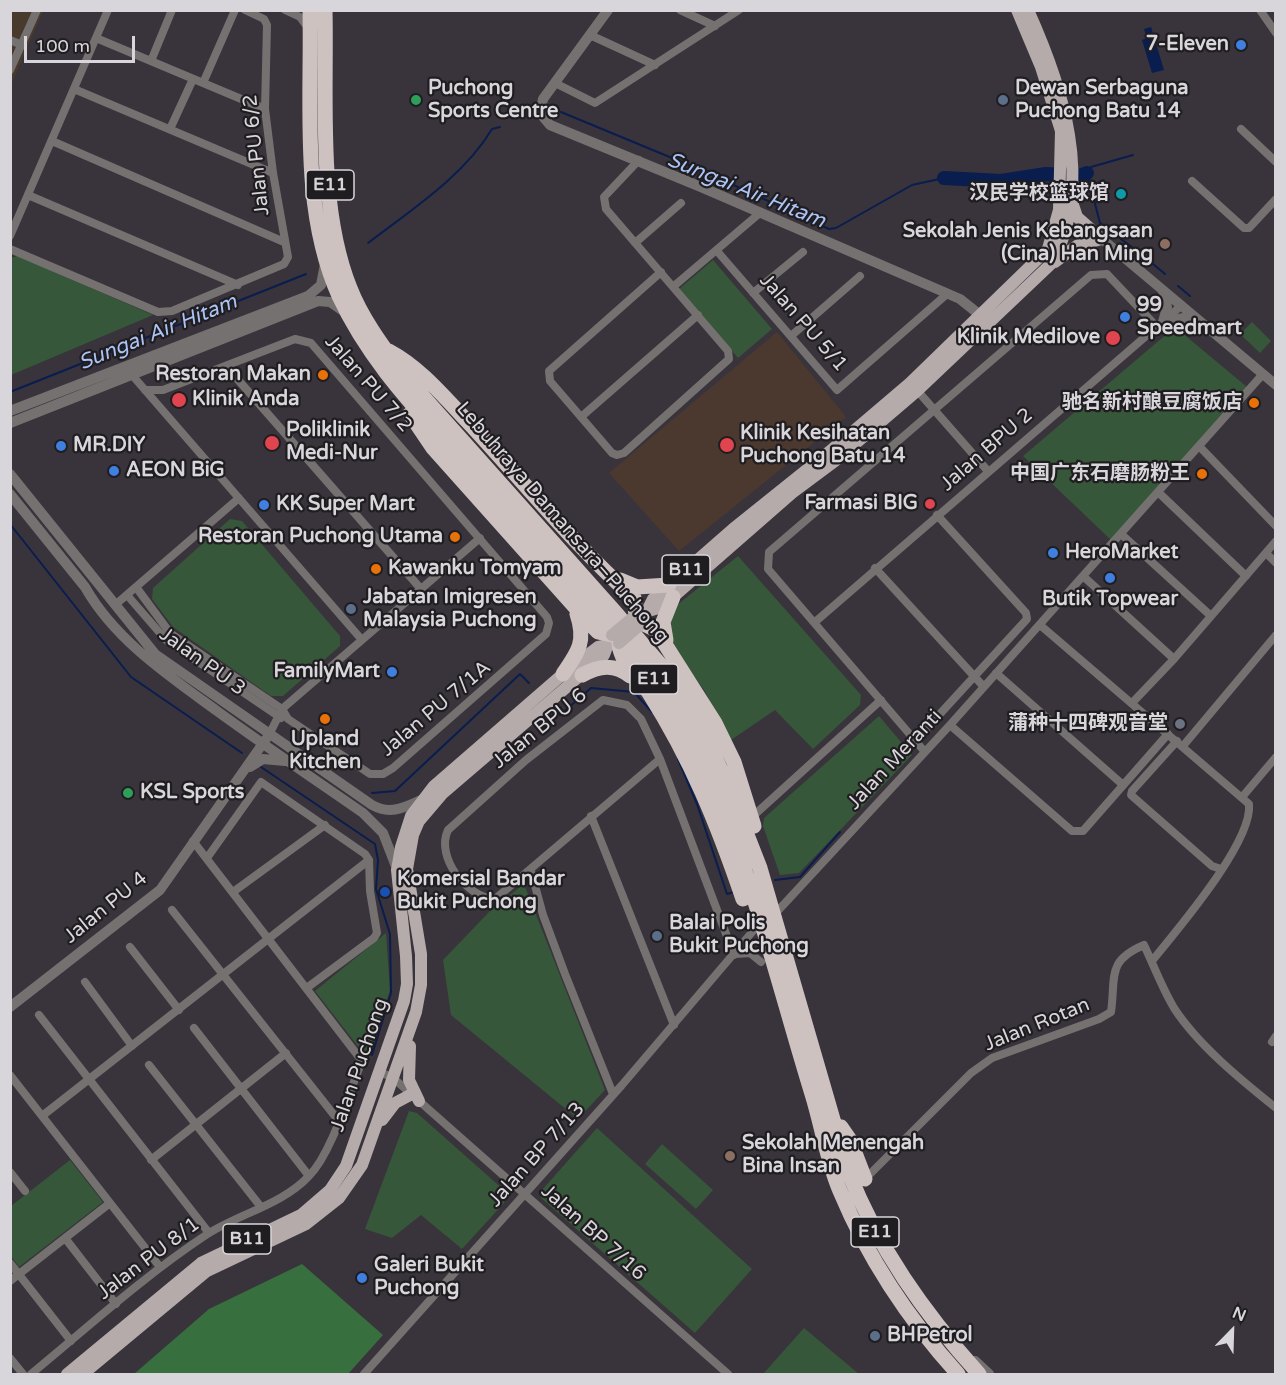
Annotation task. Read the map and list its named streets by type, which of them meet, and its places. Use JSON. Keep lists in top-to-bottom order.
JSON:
{
  "streets": {
    "highway": ["E11", "Lebuhraya Damansara–Puchong"],
    "main road": ["B11", "Jalan Puchong"],
    "street": [
      "Jalan PU 6/2",
      "Jalan PU 5/1",
      "Jalan PU 7/2",
      "Jalan BPU 2",
      "Jalan PU 3",
      "Jalan PU 7/1A",
      "Jalan BPU 6",
      "Jalan Meranti",
      "Jalan PU 4",
      "Jalan Rotan",
      "Jalan BP 7/13",
      "Jalan BP 7/16",
      "Jalan PU 8/1"
    ]
  },
  "crossings": [
    ["Jalan PU 7/2", "Jalan PU 7/1A"],
    ["Lebuhraya Damansara–Puchong", "Jalan Meranti"],
    ["Jalan PU 3", "Jalan PU 4"],
    ["Jalan PU 3", "Jalan Puchong"],
    ["Jalan BPU 6", "Jalan BP 7/13"],
    ["Jalan Puchong", "Jalan BP 7/16"],
    ["Jalan BP 7/13", "Jalan BP 7/16"]
  ],
  "water": ["Sungai Air Hitam"],
  "places": [
    "7-Eleven",
    "Puchong Sports Centre",
    "Dewan Serbaguna Puchong Batu 14",
    "汉民学校篮球馆",
    "Sekolah Jenis Kebangsaan (Cina) Han Ming",
    "99 Speedmart",
    "Klinik Medilove",
    "Restoran Makan",
    "Klinik Anda",
    "驰名新村酿豆腐饭店",
    "Poliklinik Medi-Nur",
    "Klinik Kesihatan Puchong Batu 14",
    "MR.DIY",
    "AEON BiG",
    "中国广东石磨肠粉王",
    "Farmasi BIG",
    "KK Super Mart",
    "Restoran Puchong Utama",
    "HeroMarket",
    "Kawanku Tomyam",
    "Butik Topwear",
    "Jabatan Imigresen Malaysia Puchong",
    "FamilyMart",
    "Upland Kitchen",
    "蒲种十四碑观音堂",
    "KSL Sports",
    "Komersial Bandar Bukit Puchong",
    "Balai Polis Bukit Puchong",
    "Sekolah Menengah Bina Insan",
    "Galeri Bukit Puchong",
    "BHPetrol"
  ],
  "scale_bar": "100 m",
  "north": "top right"
}
